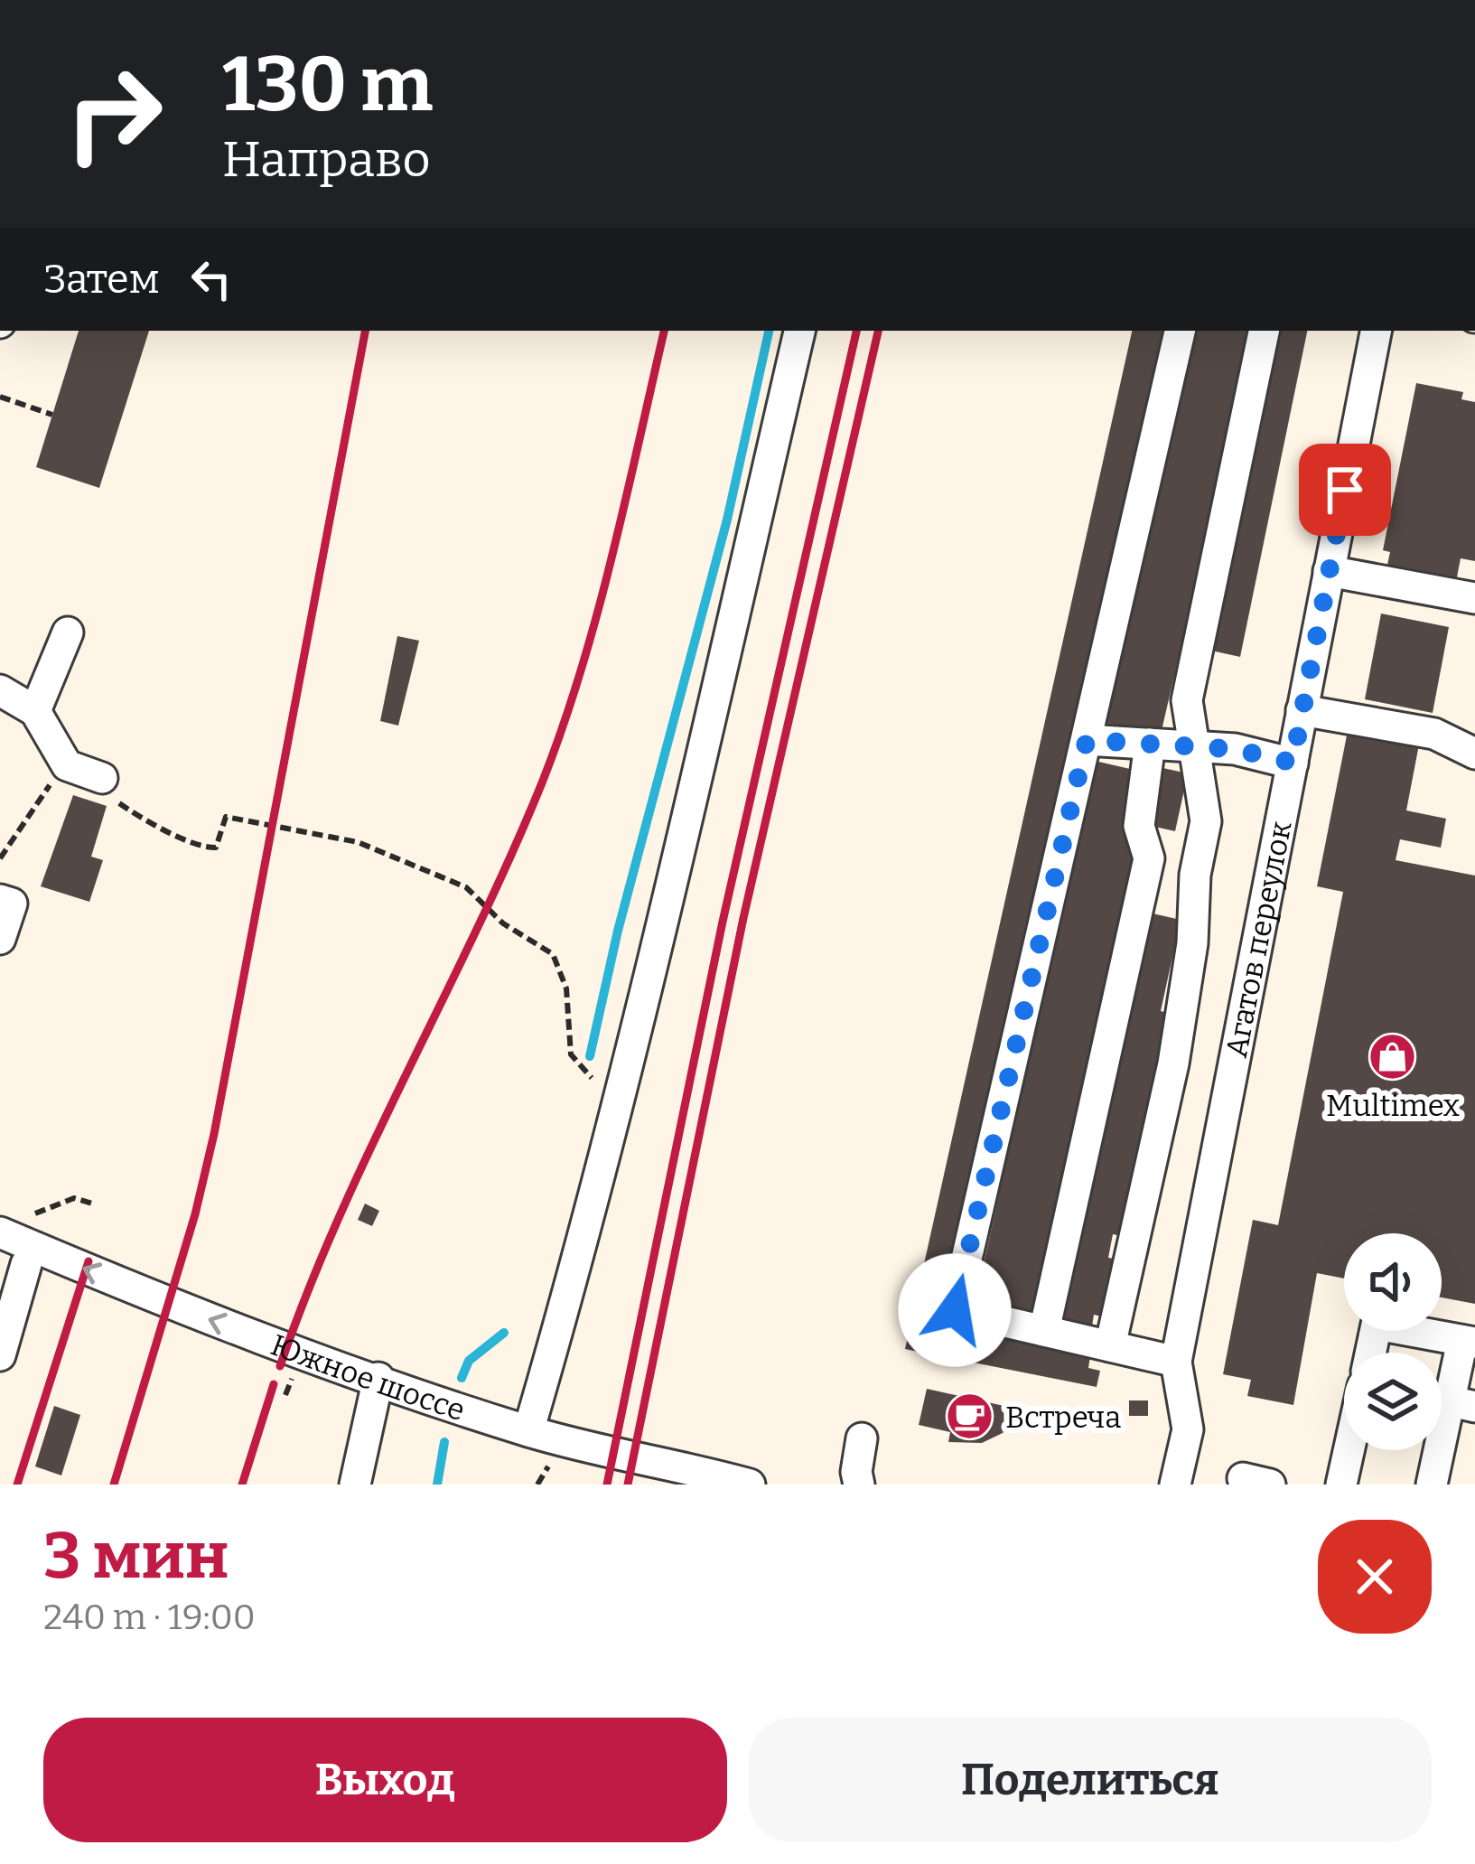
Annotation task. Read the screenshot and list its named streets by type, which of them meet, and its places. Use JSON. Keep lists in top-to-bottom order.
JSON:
{
  "streets": {
    "street": ["Агатов переулок", "Южное шоссе"]
  },
  "one_way": ["Южное шоссе"],
  "places": {
    "shop": ["Multimex"],
    "cafe": ["Встреча"]
  },
  "page": {
    "turn": ["130 m", "Направо"],
    "then": "Затем",
    "heading": ["3 мин", "240 m · 19:00"],
    "buttons": ["Выход", "Поделиться"]
  }
}
